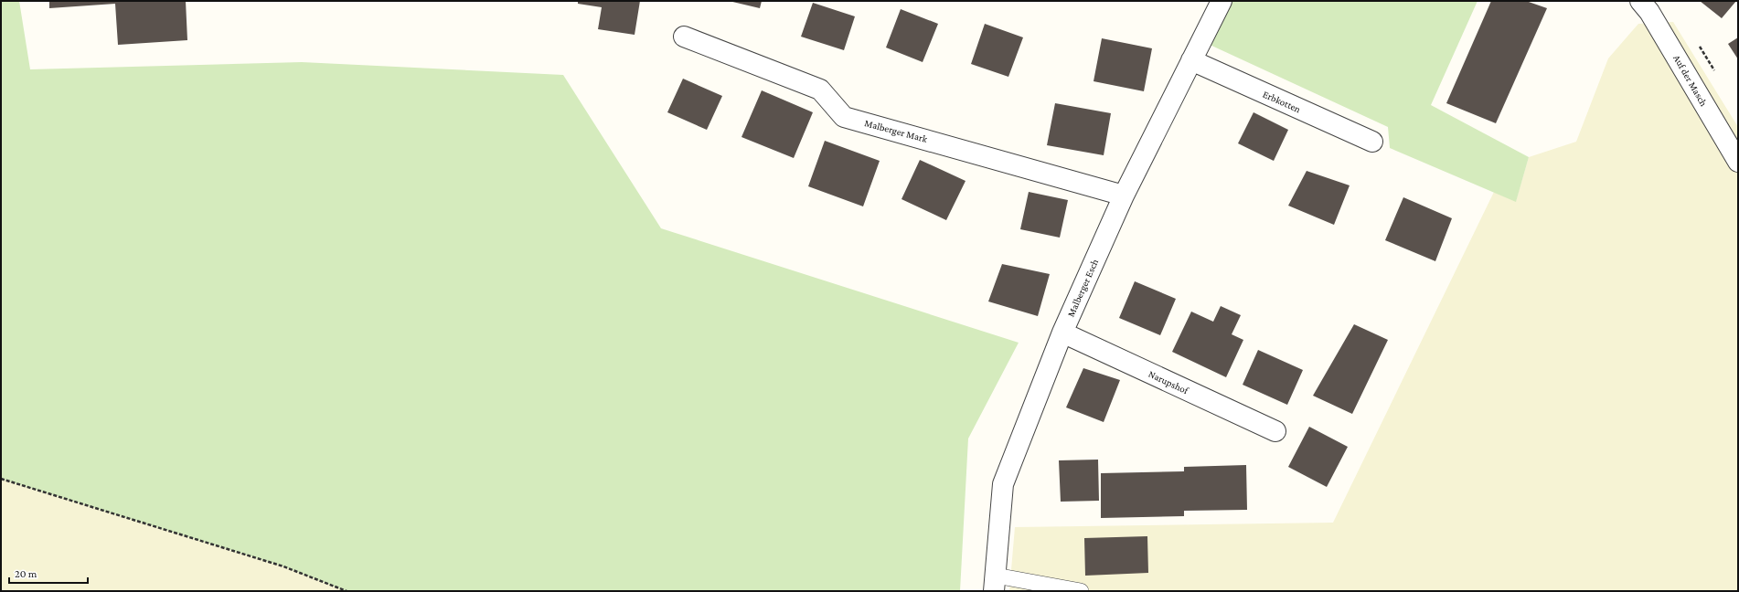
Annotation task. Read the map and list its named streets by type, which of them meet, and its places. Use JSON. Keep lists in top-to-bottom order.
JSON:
{
  "streets": {
    "street": [
      "Auf der Masch",
      "Erbkotten",
      "Malberger Mark",
      "Malberger Esch",
      "Narupshof"
    ]
  },
  "crossings": [
    ["Erbkotten", "Malberger Esch"],
    ["Malberger Mark", "Malberger Esch"],
    ["Malberger Esch", "Narupshof"]
  ],
  "scale_bar": "20 m"
}
